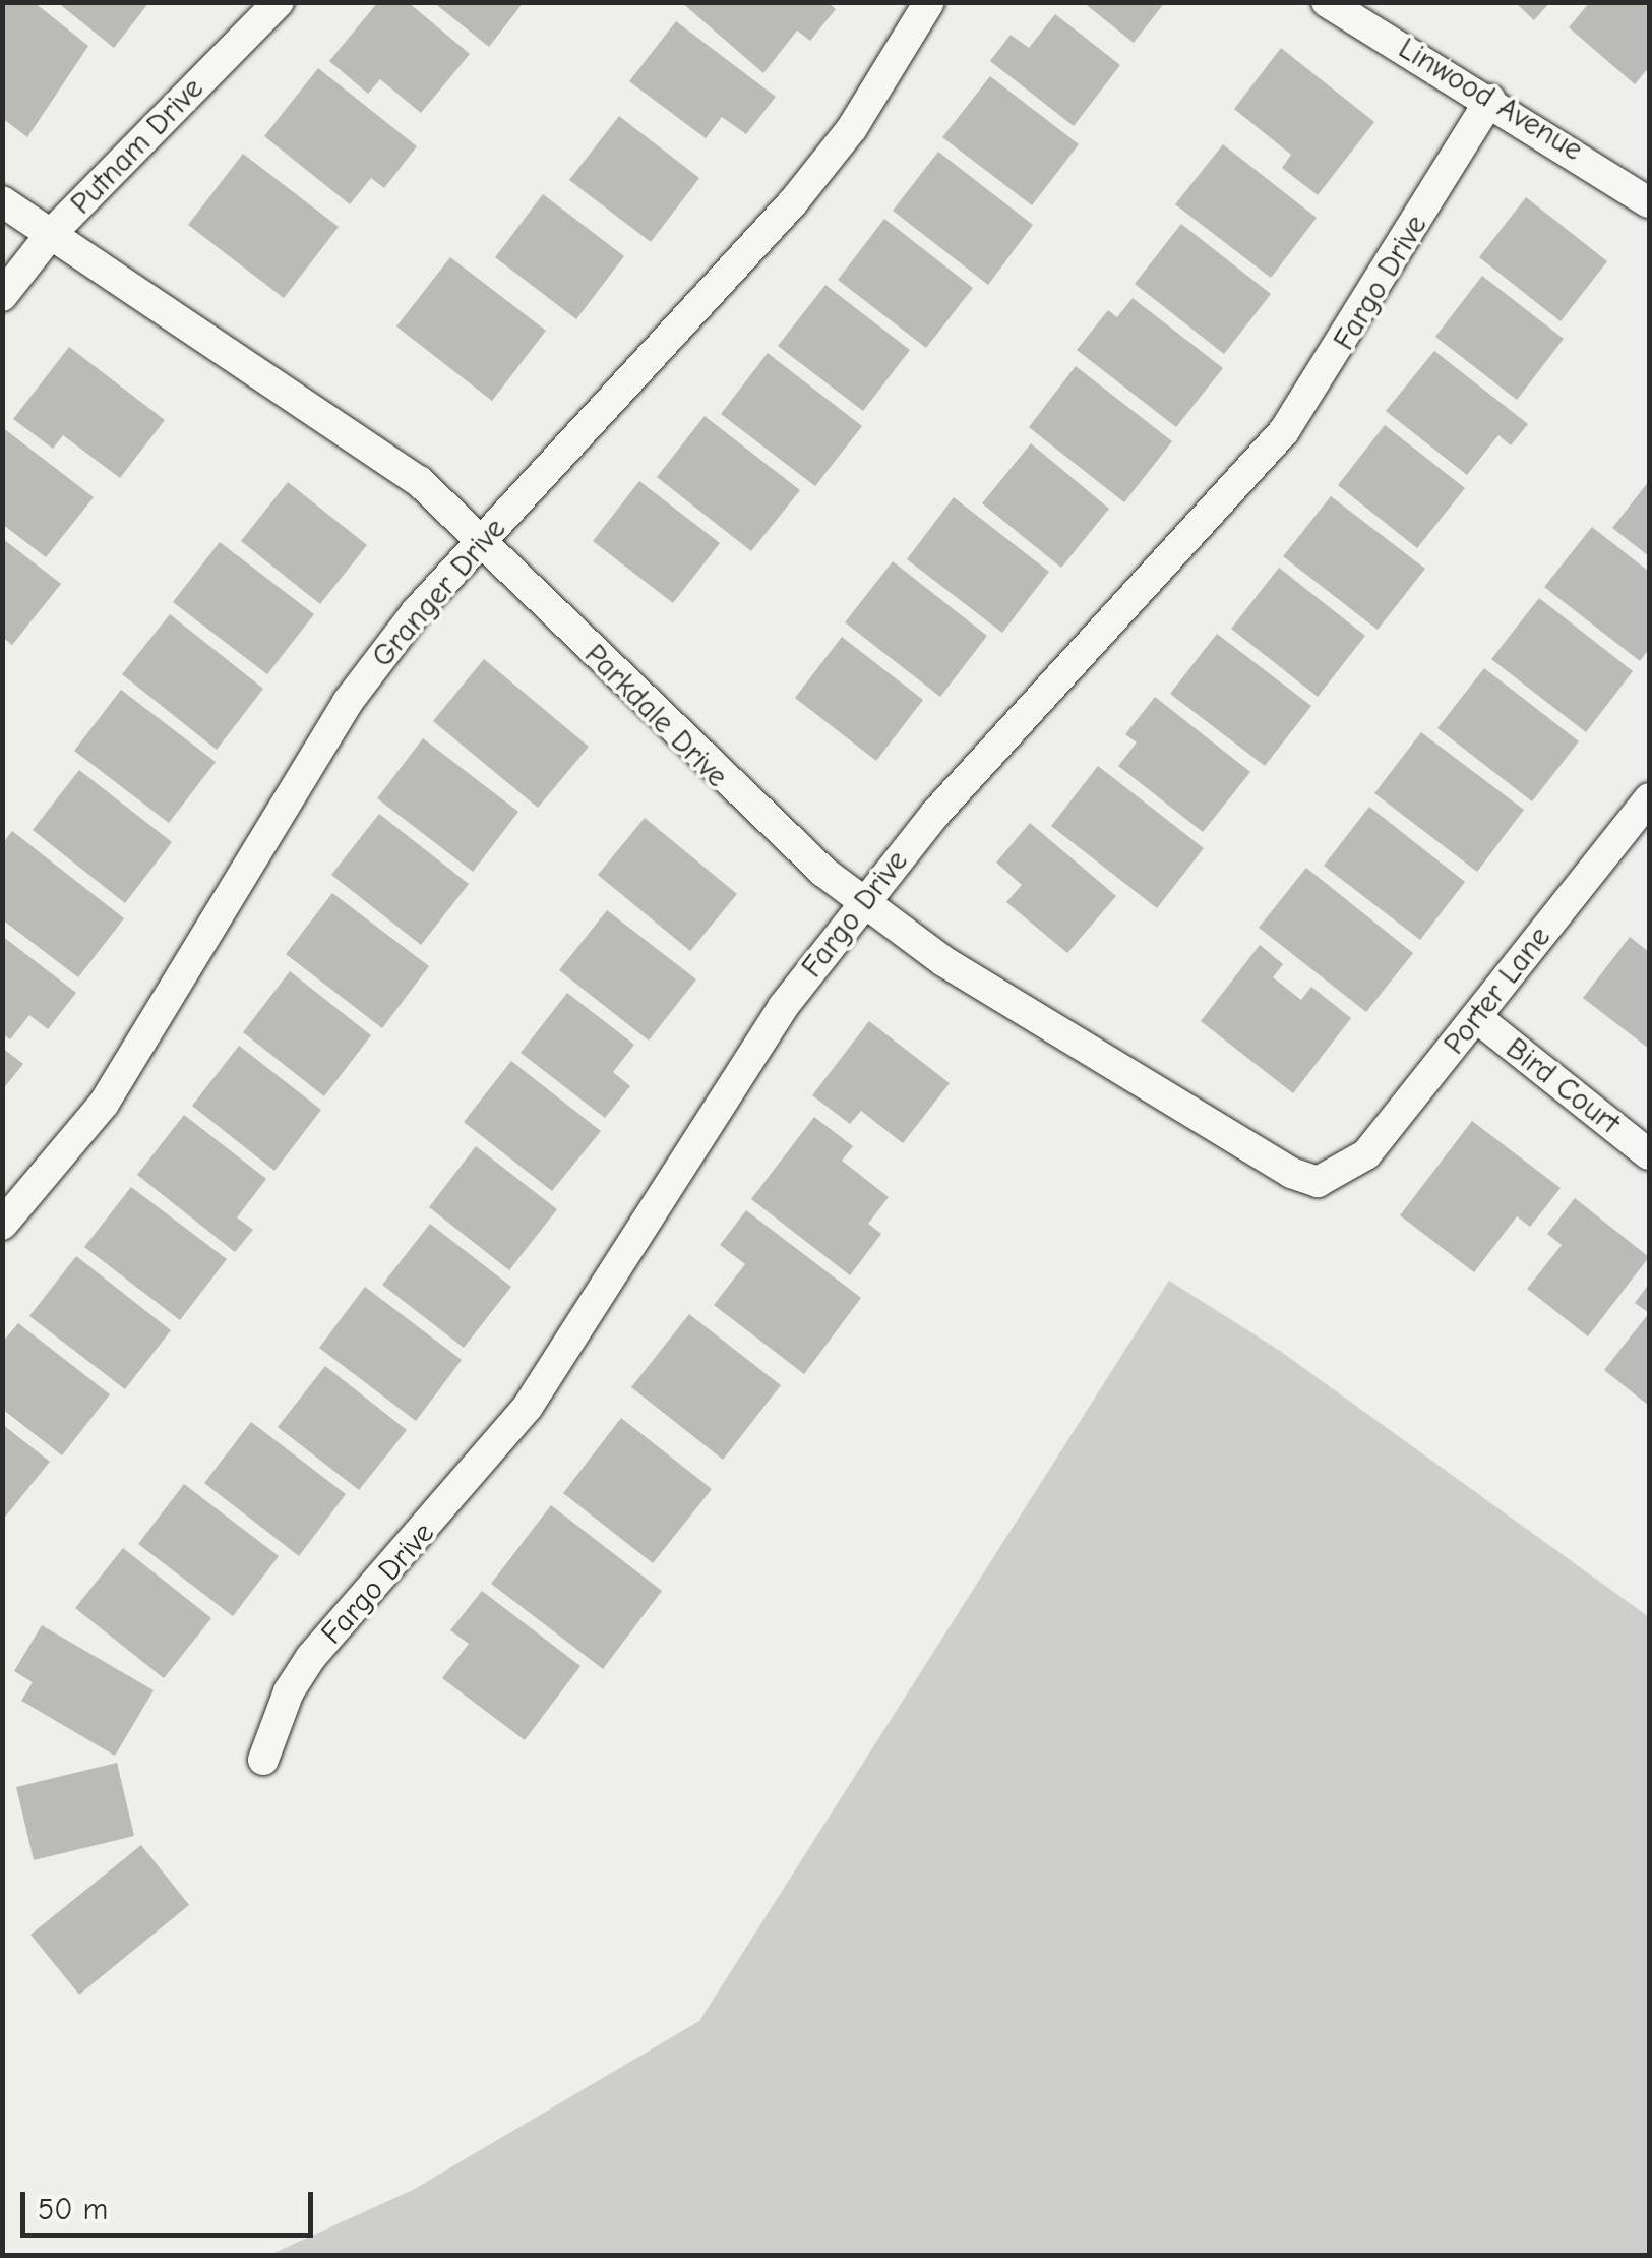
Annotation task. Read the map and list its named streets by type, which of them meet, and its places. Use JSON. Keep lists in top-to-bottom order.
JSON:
{
  "streets": {
    "street": [
      "Linwood Avenue",
      "Putnam Drive",
      "Fargo Drive",
      "Granger Drive",
      "Parkdale Drive",
      "Porter Lane",
      "Bird Court"
    ]
  },
  "crossings": [
    ["Linwood Avenue", "Fargo Drive"],
    ["Putnam Drive", "Parkdale Drive"],
    ["Fargo Drive", "Parkdale Drive"],
    ["Granger Drive", "Parkdale Drive"],
    ["Parkdale Drive", "Porter Lane"],
    ["Porter Lane", "Bird Court"]
  ],
  "scale_bar": "50 m"
}
